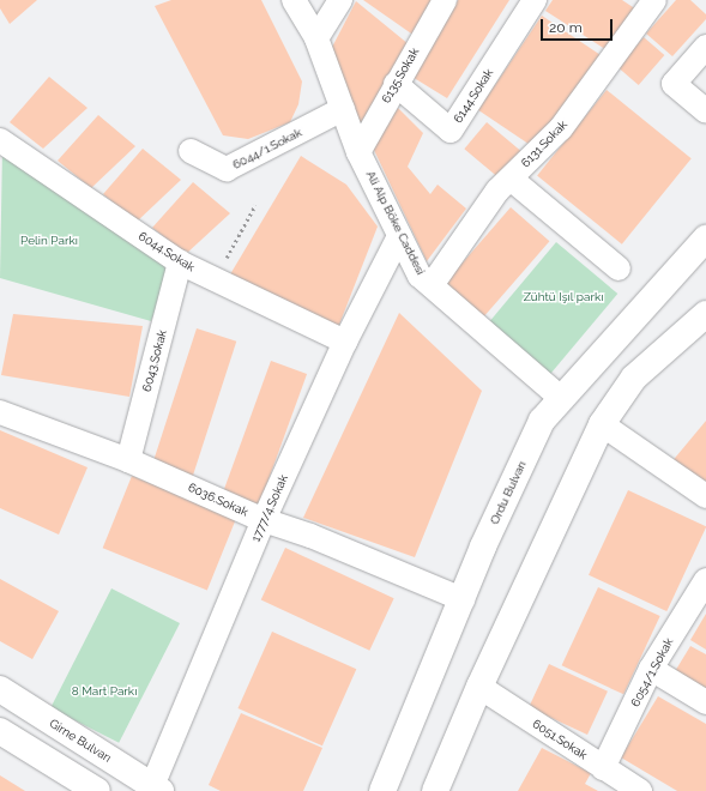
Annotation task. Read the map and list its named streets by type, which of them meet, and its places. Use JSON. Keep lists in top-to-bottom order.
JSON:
{
  "streets": {
    "main road": ["Ordu Bulvarı", "Girne Bulvarı"],
    "street": [
      "6135.Sokak",
      "6144.Sokak",
      "6131.Sokak",
      "6044/1.Sokak",
      "Ali Alp Böke Caddesi",
      "6044.Sokak",
      "6043.Sokak",
      "6036.Sokak",
      "1777/4.Sokak",
      "6054/1.Sokak",
      "6051.Sokak"
    ]
  },
  "crossings": [
    ["6135.Sokak", "6144.Sokak"],
    ["6135.Sokak", "Ali Alp Böke Caddesi"],
    ["6131.Sokak", "Ali Alp Böke Caddesi"],
    ["6044/1.Sokak", "Ali Alp Böke Caddesi"],
    ["Ali Alp Böke Caddesi", "Ordu Bulvarı"],
    ["Ali Alp Böke Caddesi", "1777/4.Sokak"],
    ["6044.Sokak", "6043.Sokak"],
    ["6044.Sokak", "1777/4.Sokak"],
    ["6043.Sokak", "6036.Sokak"],
    ["Ordu Bulvarı", "6036.Sokak"],
    ["6036.Sokak", "1777/4.Sokak"],
    ["1777/4.Sokak", "Girne Bulvarı"],
    ["6054/1.Sokak", "6051.Sokak"]
  ],
  "parks": ["Pelin Parkı", "Zühtü Işıl parkı", "8 Mart Parkı"],
  "scale_bar": "20 m"
}
